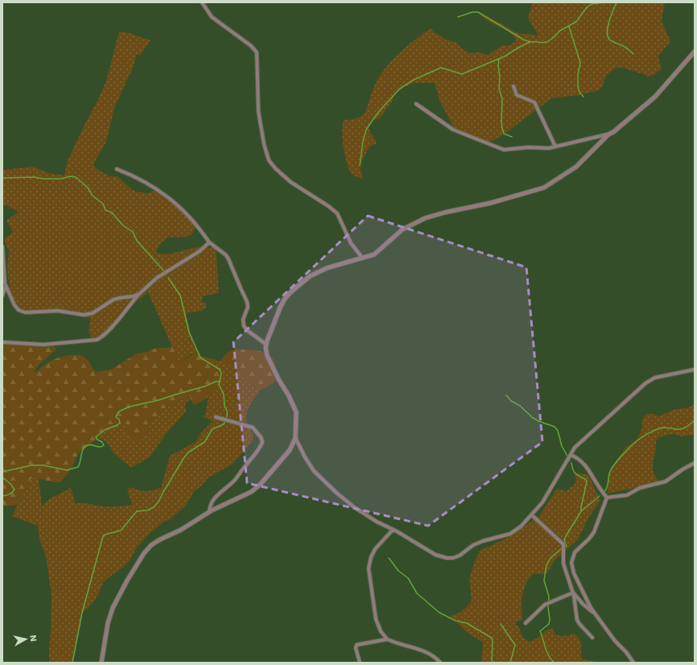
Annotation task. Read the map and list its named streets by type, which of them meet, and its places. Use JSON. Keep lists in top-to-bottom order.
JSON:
{
  "north": "right"
}
